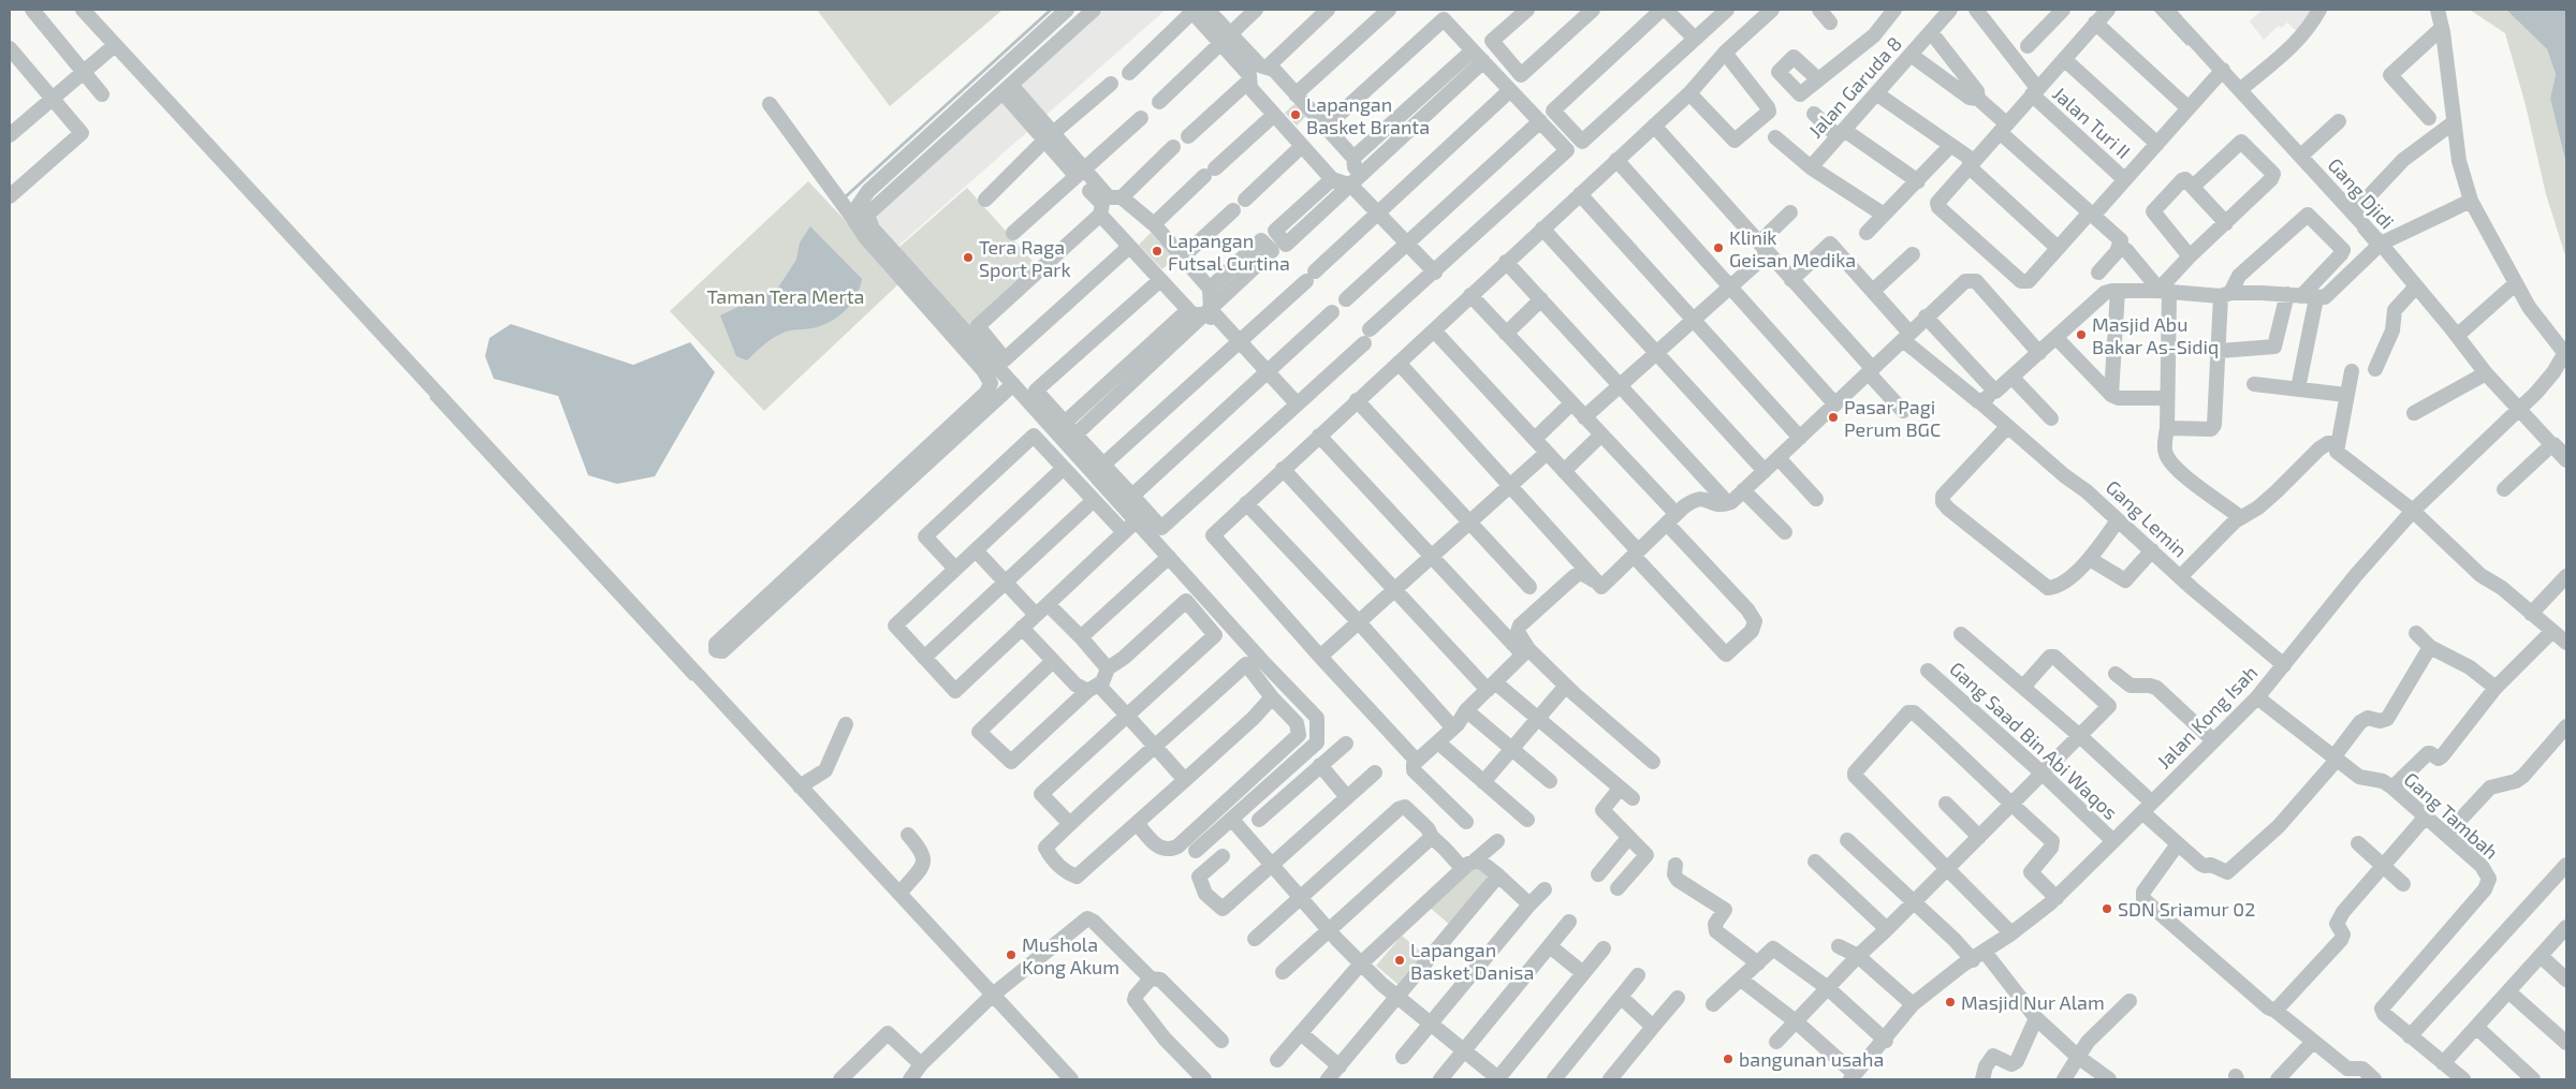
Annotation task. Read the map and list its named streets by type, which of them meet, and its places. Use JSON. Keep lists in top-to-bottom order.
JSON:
{
  "streets": {
    "street": [
      "Jalan Garuda 8",
      "Jalan Turi II",
      "Gang Djidi",
      "Gang Lemin",
      "Jalan Kong Isah",
      "Gang Saad Bin Abi Waqos",
      "Gang Tambah"
    ]
  },
  "crossings": [
    ["Gang Djidi", "Jalan Kong Isah"],
    ["Gang Lemin", "Jalan Kong Isah"],
    ["Jalan Kong Isah", "Gang Saad Bin Abi Waqos"],
    ["Jalan Kong Isah", "Gang Tambah"]
  ],
  "parks": ["Taman Tera Merta"],
  "places": [
    "Lapangan Basket Branta",
    "Klinik Geisan Medika",
    "Lapangan Futsal Curtina",
    "Tera Raga Sport Park",
    "Masjid Abu Bakar As-Sidiq",
    "Pasar Pagi Perum BGC",
    "SDN Sriamur 02",
    "Mushola Kong Akum",
    "Lapangan Basket Danisa",
    "Masjid Nur Alam",
    "bangunan usaha"
  ]
}
